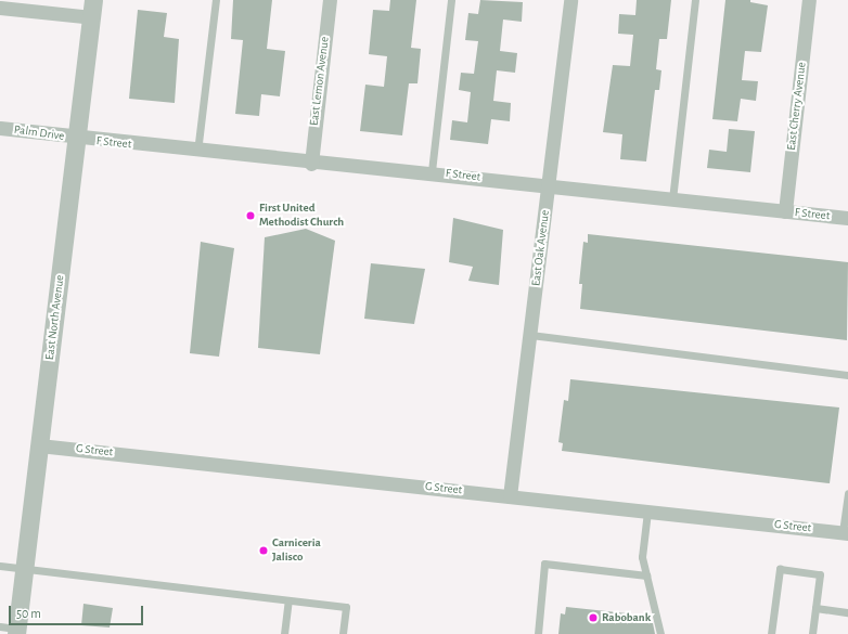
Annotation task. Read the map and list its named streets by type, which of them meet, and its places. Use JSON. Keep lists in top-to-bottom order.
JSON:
{
  "streets": {
    "street": [
      "East Lemon Avenue",
      "East Cherry Avenue",
      "Palm Drive",
      "F Street",
      "East Oak Avenue",
      "East North Avenue",
      "G Street"
    ]
  },
  "crossings": [
    ["East Lemon Avenue", "F Street"],
    ["East Cherry Avenue", "F Street"],
    ["Palm Drive", "F Street"],
    ["Palm Drive", "East North Avenue"],
    ["F Street", "East Oak Avenue"],
    ["F Street", "East North Avenue"],
    ["East Oak Avenue", "G Street"],
    ["East North Avenue", "G Street"]
  ],
  "places": ["First United Methodist Church", "Carniceria Jalisco", "Rabobank"],
  "scale_bar": "50 m"
}
